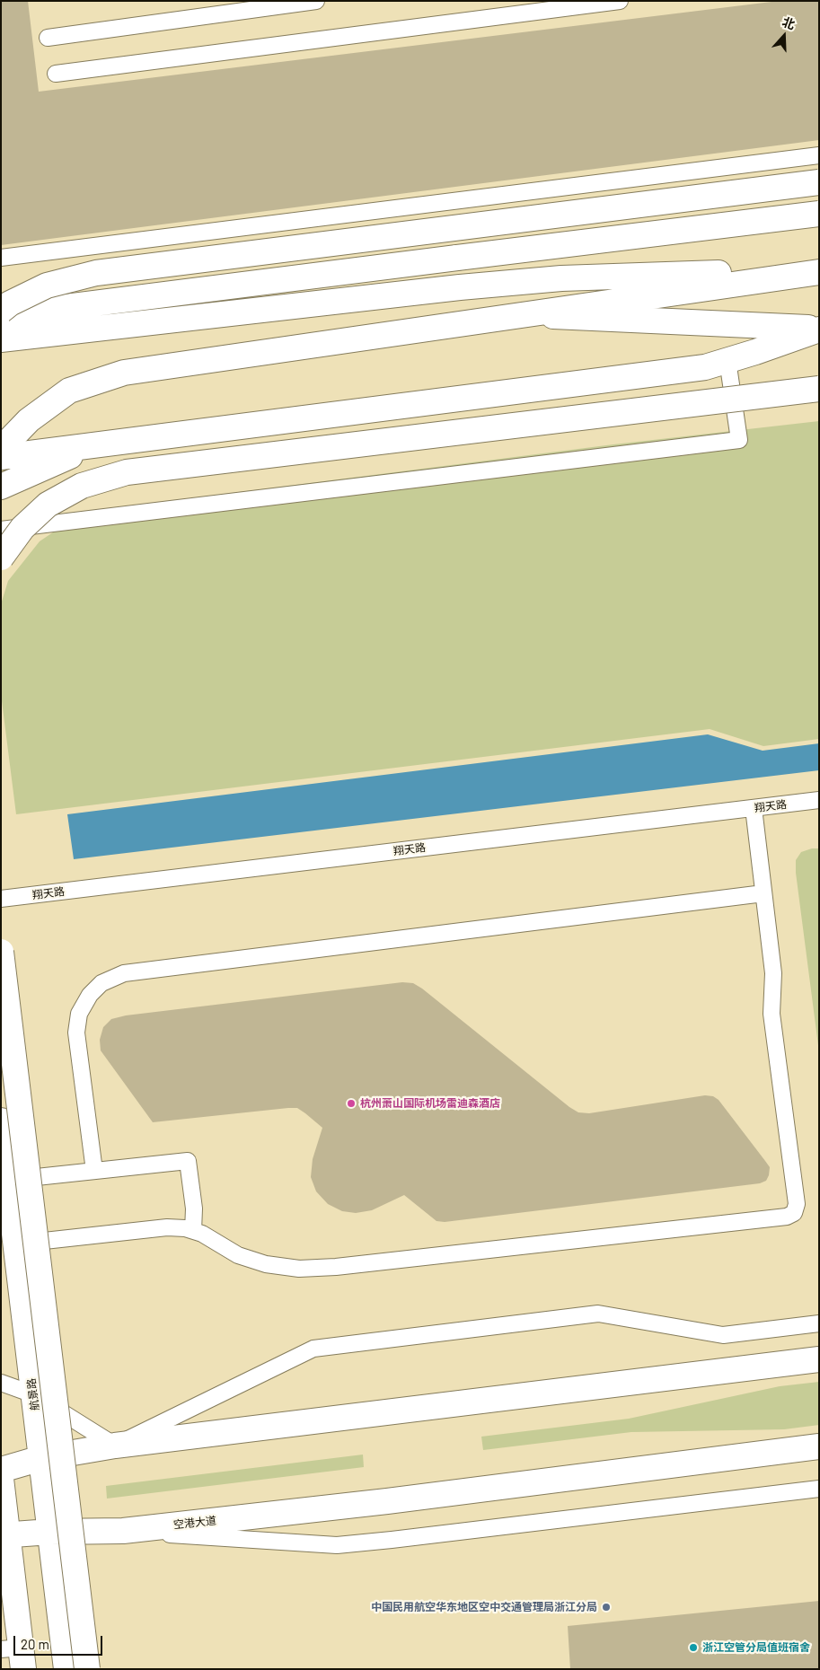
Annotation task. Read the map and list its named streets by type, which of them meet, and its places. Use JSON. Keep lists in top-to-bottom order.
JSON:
{
  "streets": {
    "main road": ["航景路", "空港大道"],
    "lane": ["翔天路"]
  },
  "crossings": [
    ["航景路", "空港大道"]
  ],
  "places": ["杭州萧山国际机场雷迪森酒店", "中国民用航空华东地区空中交通管理局浙江分局", "浙江空管分局值班宿舍"],
  "scale_bar": "20 m",
  "north": "top"
}
